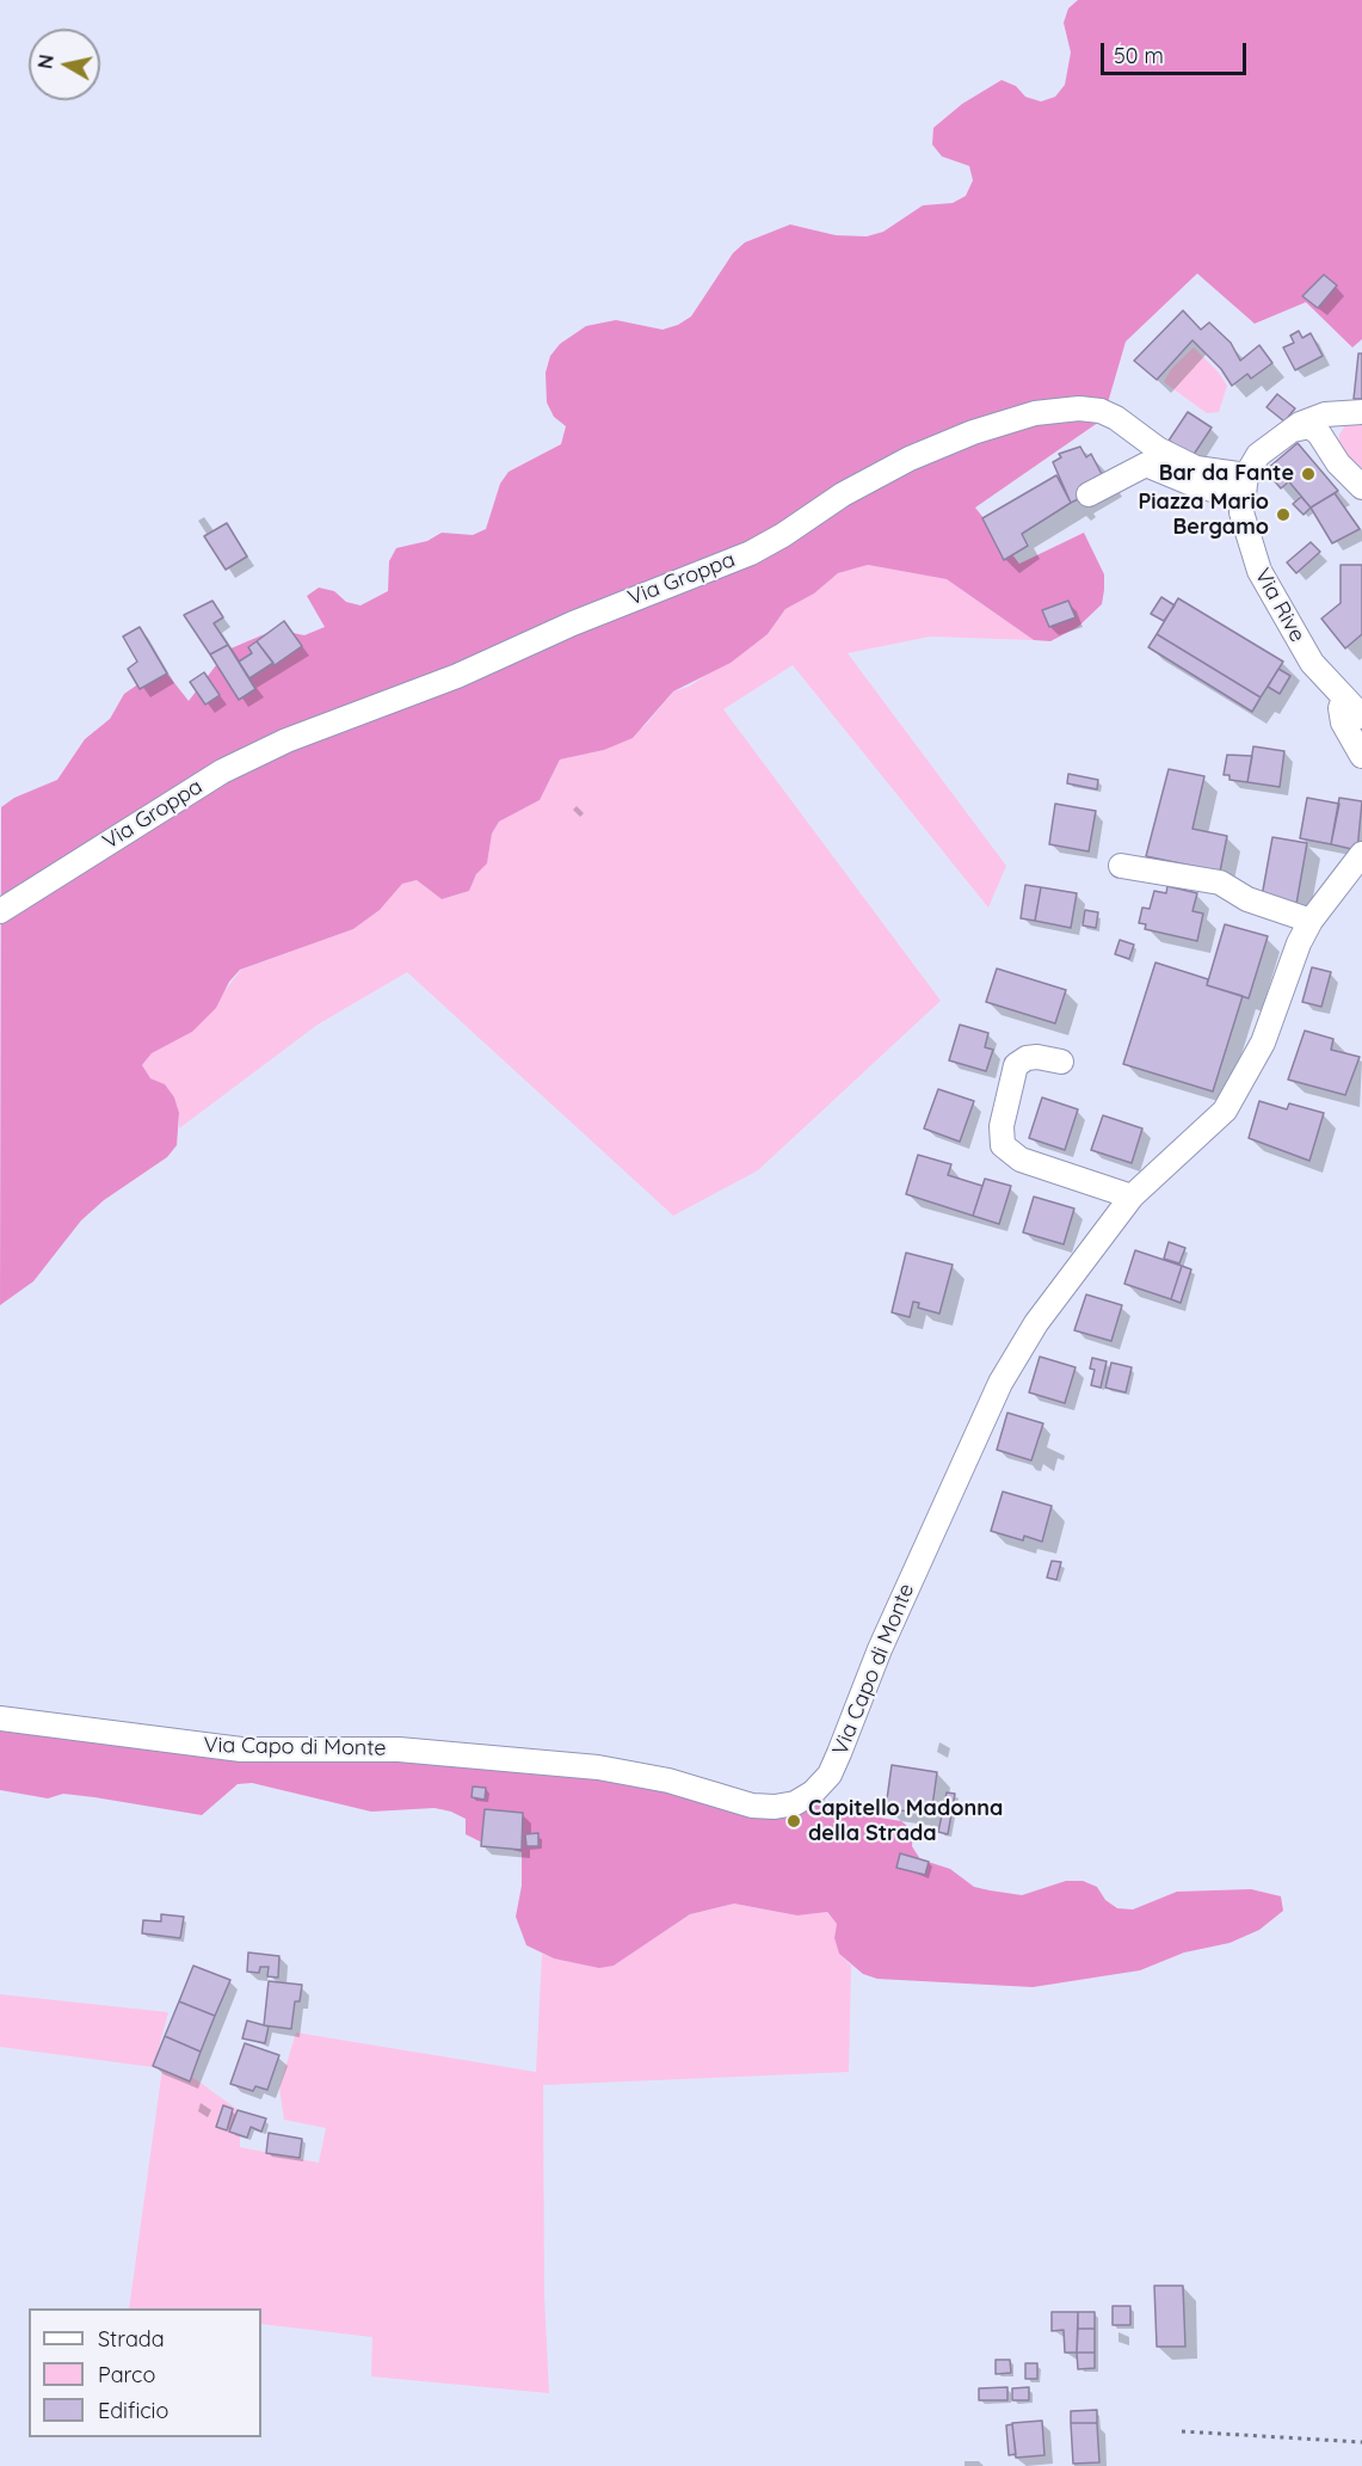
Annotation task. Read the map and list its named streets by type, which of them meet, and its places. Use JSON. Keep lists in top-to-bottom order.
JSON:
{
  "streets": {
    "street": ["Via Groppa", "Via Rive", "Via Capo di Monte"]
  },
  "crossings": [
    ["Via Groppa", "Via Rive"]
  ],
  "places": ["Bar da Fante", "Piazza Mario Bergamo", "Capitello Madonna della Strada"],
  "legend": ["Strada", "Parco", "Edificio"],
  "scale_bar": "50 m",
  "north": "left"
}
